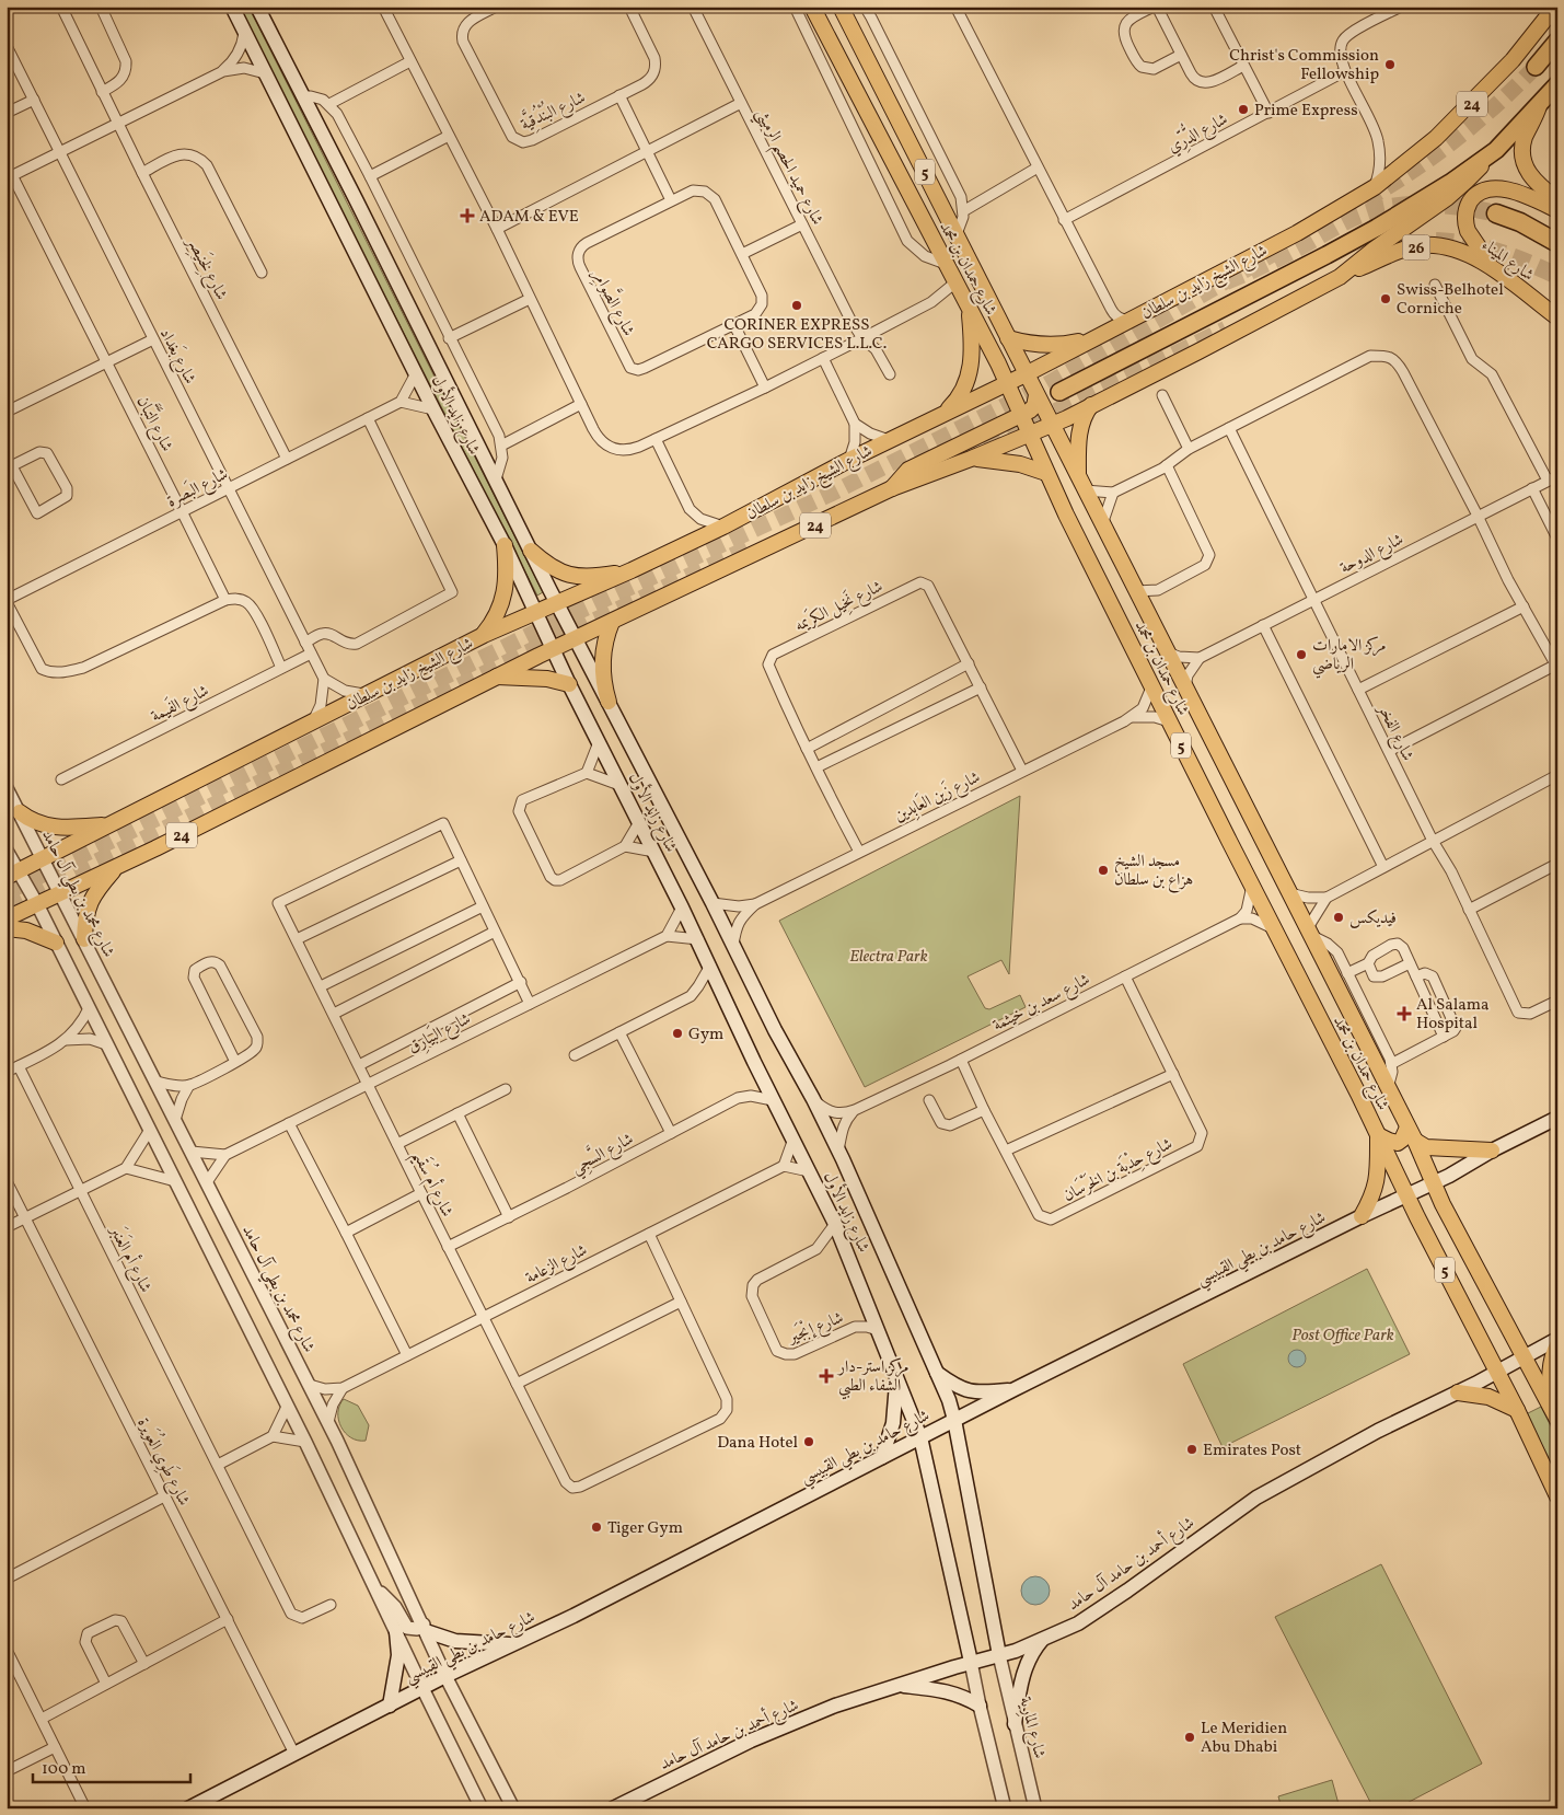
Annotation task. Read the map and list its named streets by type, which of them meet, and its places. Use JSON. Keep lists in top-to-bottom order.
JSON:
{
  "streets": {
    "highway": ["24"],
    "main road": [
      "5",
      "26",
      "شارع الميناء",
      "شارع حمدان بن محمد",
      "شارع الشيخ زايد بن سلطان",
      "شارع زايد الأول",
      "شارع حامد بن بطي القبيسي",
      "شارع أحمد بن حامد آل حامد"
    ],
    "street": [
      "شارع البُنْدُقِيَّة",
      "شارع الدُّرِّي",
      "شارع حميد الحصم الرميثي",
      "شارع لِخنَيصِر",
      "شارع الصَّوامِر",
      "شارع بَغداد",
      "شارع التَّبَّان",
      "شارع البَصرة",
      "شارع الدوحة",
      "شارع نَخِيل الكرَيمه",
      "شارع الفَيمة",
      "شارع الفخر",
      "شارع زَين العَابِدين",
      "شارع محمد بن بطي آل حامد",
      "شارع سعد بن خيثمة",
      "شارع البَيارِق",
      "شارع السَّجِي",
      "شارع حِدْبَة بن الخَرْسَان",
      "شارع أم سُقَيم",
      "شارع أم العَنبَر",
      "شارع الزعامة",
      "شارع إبْجَير",
      "شارع طَوِي العُوَيرة",
      "شارع المارِية"
    ]
  },
  "crossings": [
    ["24", "شارع الميناء"],
    ["24", "شارع حمدان بن محمد"],
    ["24", "شارع زايد الأول"],
    ["24", "شارع محمد بن بطي آل حامد"],
    ["شارع لِخنَيصِر", "شارع البَصرة"],
    ["شارع حمدان بن محمد", "شارع الشيخ زايد بن سلطان"],
    ["شارع حمدان بن محمد", "شارع زَين العَابِدين"],
    ["شارع حمدان بن محمد", "شارع حامد بن بطي القبيسي"],
    ["شارع حمدان بن محمد", "شارع أحمد بن حامد آل حامد"],
    ["شارع الشيخ زايد بن سلطان", "شارع زايد الأول"],
    ["شارع الشيخ زايد بن سلطان", "شارع محمد بن بطي آل حامد"],
    ["شارع بَغداد", "شارع البَصرة"],
    ["شارع بَغداد", "شارع الفَيمة"],
    ["شارع زايد الأول", "شارع زَين العَابِدين"],
    ["شارع زايد الأول", "شارع سعد بن خيثمة"],
    ["شارع زايد الأول", "شارع السَّجِي"],
    ["شارع زايد الأول", "شارع حامد بن بطي القبيسي"],
    ["شارع زايد الأول", "شارع إبْجَير"],
    ["شارع زايد الأول", "شارع أحمد بن حامد آل حامد"],
    ["شارع زايد الأول", "شارع المارِية"],
    ["شارع التَّبَّان", "شارع البَصرة"],
    ["شارع الدوحة", "شارع الفخر"],
    ["شارع نَخِيل الكرَيمه", "شارع زَين العَابِدين"],
    ["شارع محمد بن بطي آل حامد", "شارع البَيارِق"],
    ["شارع محمد بن بطي آل حامد", "شارع حامد بن بطي القبيسي"],
    ["شارع سعد بن خيثمة", "شارع حِدْبَة بن الخَرْسَان"],
    ["شارع البَيارِق", "شارع أم سُقَيم"],
    ["شارع السَّجِي", "شارع أم سُقَيم"],
    ["شارع أم سُقَيم", "شارع الزعامة"],
    ["شارع حامد بن بطي القبيسي", "شارع طَوِي العُوَيرة"],
    ["شارع أحمد بن حامد آل حامد", "شارع المارِية"]
  ],
  "parks": ["Electra Park", "Post Office Park"],
  "places": {
    "other": [
      "Christ's Commission Fellowship",
      "Prime Express",
      "Swiss-Belhotel Corniche",
      "CORINER EXPRESS CARGO SERVICES L.L.C.",
      "مركز الامارات الرياضي",
      "مسجد الشيخ هزاع بن سلطان",
      "فيديكس",
      "Gym",
      "Dana Hotel",
      "Emirates Post",
      "Tiger Gym",
      "Le Meridien Abu Dhabi"
    ],
    "health": ["ADAM & EVE", "Al Salama Hospital", "مركز استر-دار الشفاء الطبي"]
  },
  "scale_bar": "100 m"
}
